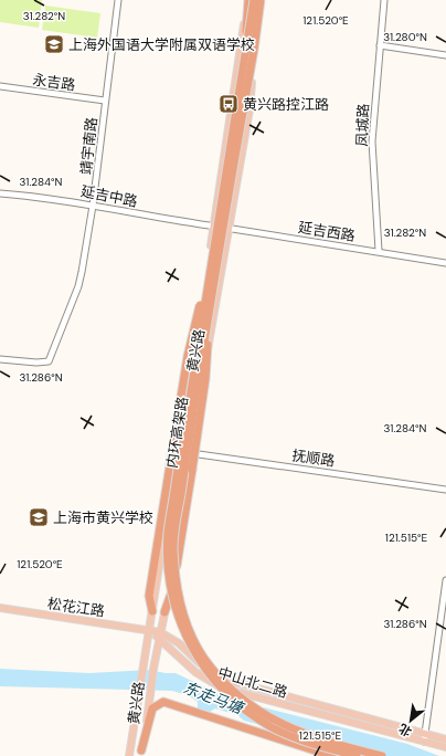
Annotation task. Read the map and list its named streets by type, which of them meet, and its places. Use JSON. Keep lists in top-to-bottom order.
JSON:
{
  "streets": {
    "highway": ["内环高架路"],
    "main road": ["黄兴路", "松花江路", "中山北二路"],
    "street": [
      "永吉路",
      "凤城路",
      "靖宇南路",
      "延吉中路",
      "延吉西路",
      "抚顺路"
    ]
  },
  "crossings": [
    ["永吉路", "靖宇南路"],
    ["凤城路", "延吉西路"],
    ["靖宇南路", "延吉中路"],
    ["延吉中路", "延吉西路"],
    ["延吉中路", "黄兴路"],
    ["延吉西路", "黄兴路"],
    ["黄兴路", "内环高架路"],
    ["黄兴路", "抚顺路"],
    ["黄兴路", "松花江路"],
    ["黄兴路", "中山北二路"],
    ["松花江路", "中山北二路"]
  ],
  "water": ["东走马塘"],
  "places": {
    "school or university": ["上海外国语大学附属双语学校", "上海市黄兴学校"],
    "bus stop": ["黄兴路控江路"]
  },
  "north": "bottom left",
  "coordinates": [
    "31.282°N",
    "121.520°E",
    "31.280°N",
    "31.284°N",
    "31.286°N",
    "121.515°E"
  ]
}
